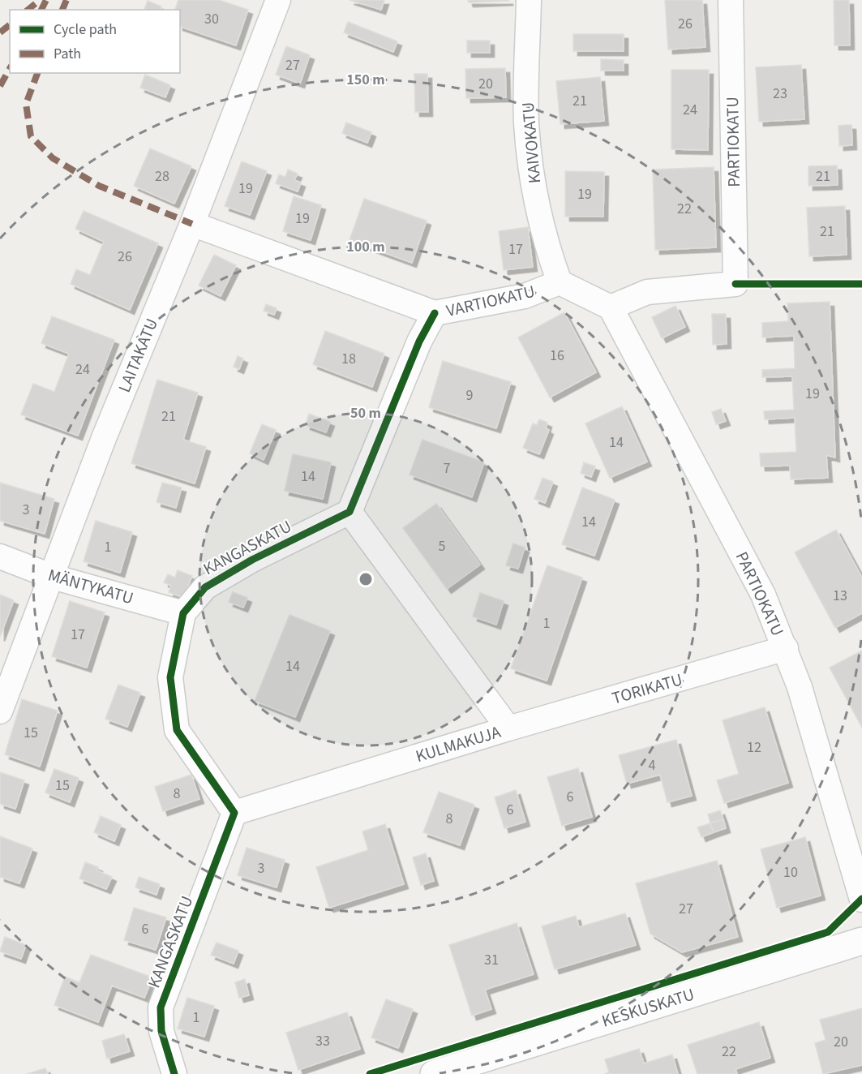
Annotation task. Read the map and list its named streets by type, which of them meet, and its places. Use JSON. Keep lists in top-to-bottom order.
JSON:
{
  "streets": {
    "street": [
      "PARTIOKATU",
      "KAIVOKATU",
      "VARTIOKATU",
      "LAITAKATU",
      "KANGASKATU",
      "MÄNTYKATU",
      "TORIKATU",
      "KULMAKUJA",
      "KESKUSKATU"
    ]
  },
  "crossings": [
    ["PARTIOKATU", "TORIKATU"],
    ["KAIVOKATU", "VARTIOKATU"],
    ["VARTIOKATU", "LAITAKATU"],
    ["LAITAKATU", "MÄNTYKATU"],
    ["KANGASKATU", "MÄNTYKATU"],
    ["KANGASKATU", "KULMAKUJA"],
    ["TORIKATU", "KULMAKUJA"]
  ],
  "house_numbers": [
    "30",
    "26",
    "27",
    "20",
    "23",
    "21",
    "24",
    "28",
    "21",
    "19",
    "19",
    "22",
    "19",
    "21",
    "17",
    "26",
    "16",
    "18",
    "24",
    "19",
    "9",
    "21",
    "14",
    "7",
    "14",
    "3",
    "14",
    "5",
    "1",
    "13",
    "1",
    "17",
    "14",
    "15",
    "12",
    "4",
    "15",
    "8",
    "6",
    "6",
    "8",
    "3",
    "10",
    "27",
    "6",
    "31",
    "1",
    "33",
    "20",
    "22"
  ],
  "legend": ["Cycle path", "Path"],
  "rings": ["150 m", "100 m", "50 m"]
}
